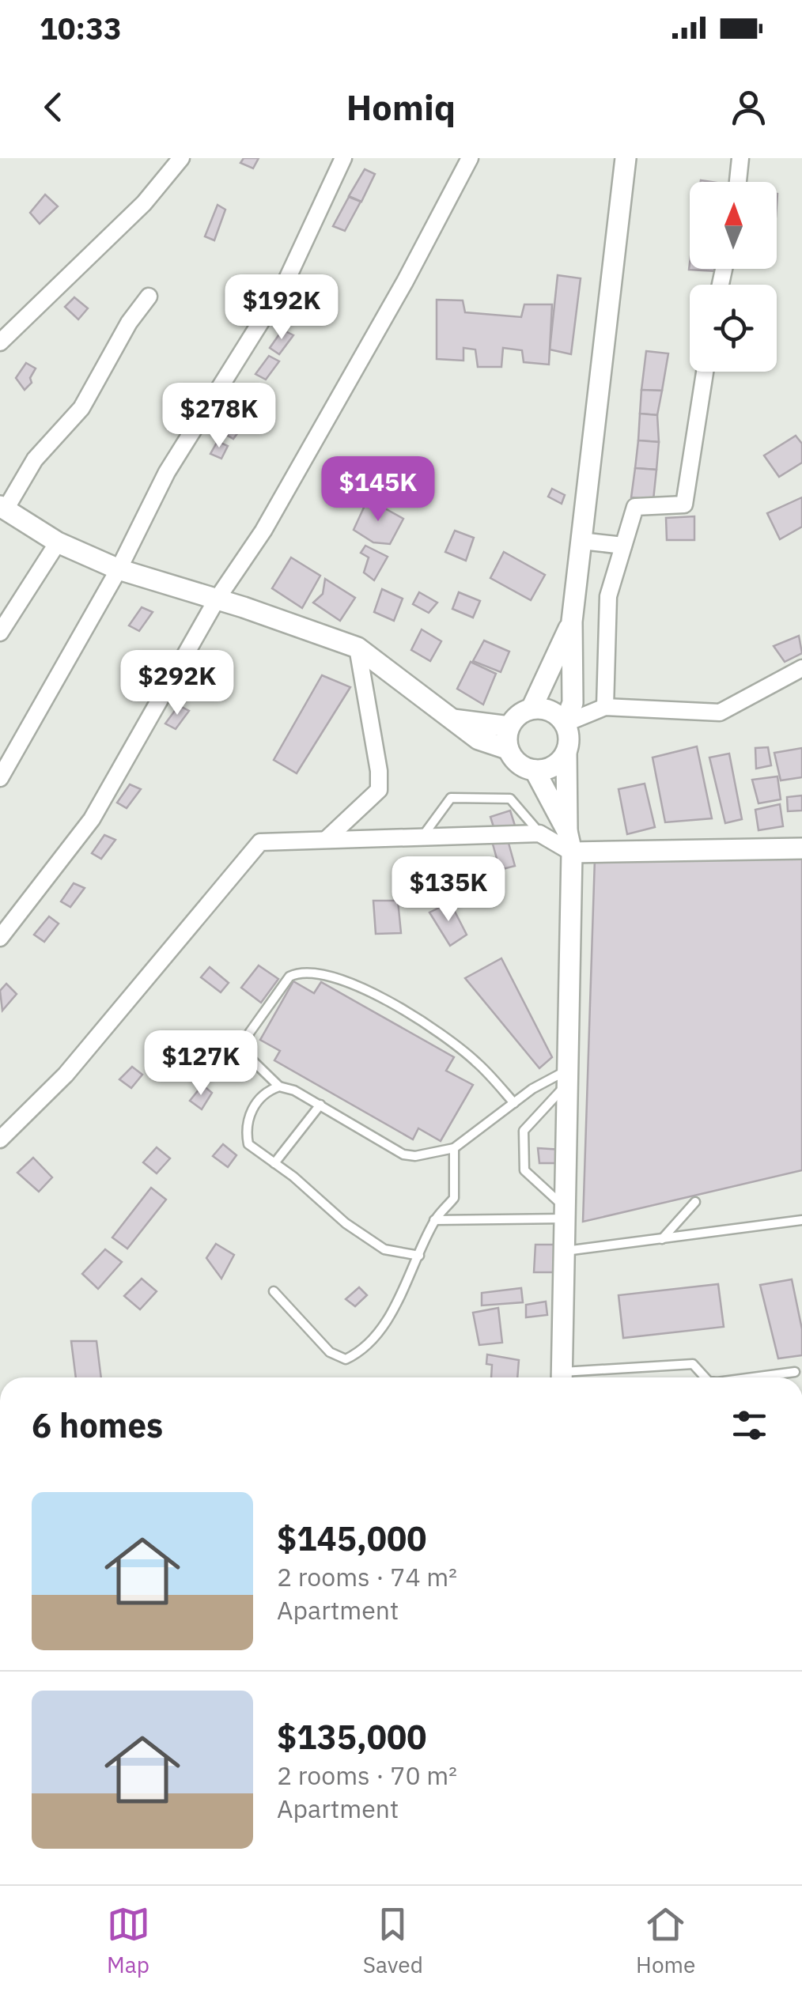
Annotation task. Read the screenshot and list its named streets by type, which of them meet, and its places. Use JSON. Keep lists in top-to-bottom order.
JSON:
{
  "north": "top",
  "page": {
    "status": "10:33",
    "header": "Homiq",
    "price": [
      "$192K",
      "$278K",
      "$145K",
      "$292K",
      "$135K",
      "$127K"
    ],
    "heading": "6 homes",
    "list": [
      {
        "name": "$145,000",
        "note": "2 rooms · 74 m² · Apartment"
      },
      {
        "name": "$135,000",
        "note": "2 rooms · 70 m² · Apartment"
      }
    ],
    "tabs": ["Map", "Saved", "Home"]
  }
}
